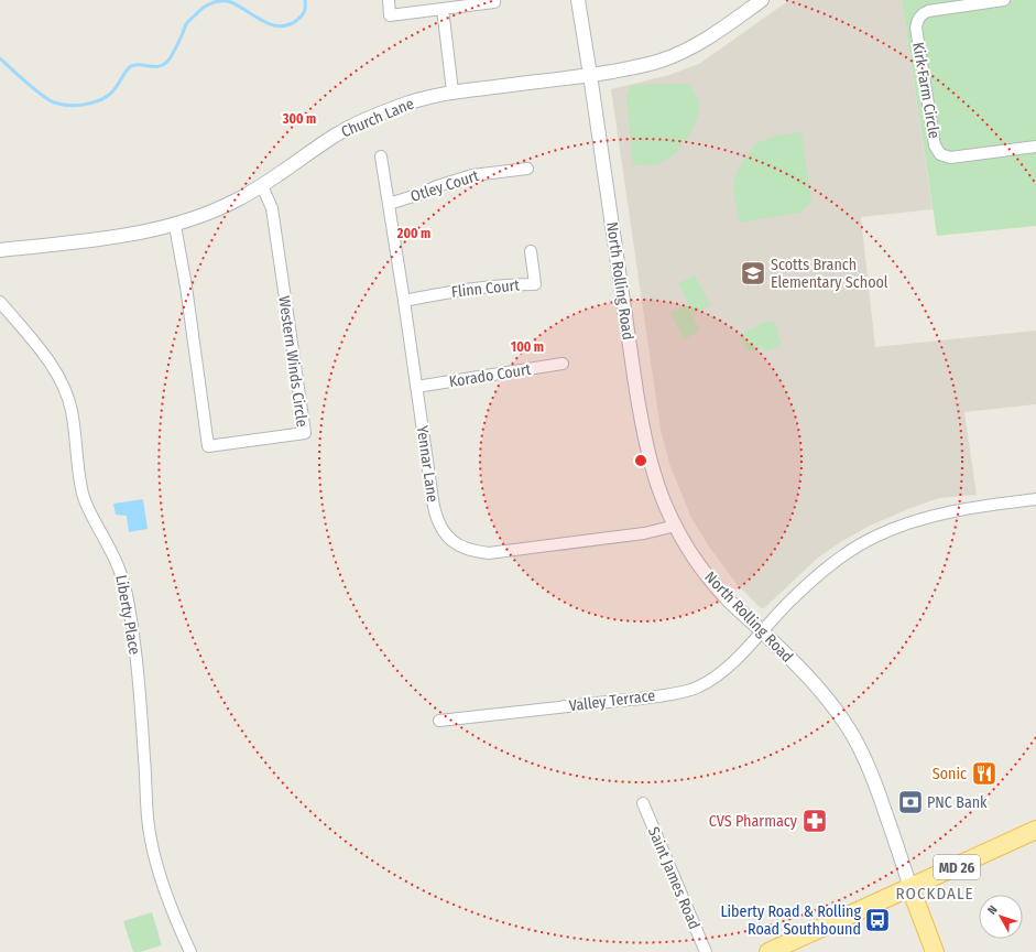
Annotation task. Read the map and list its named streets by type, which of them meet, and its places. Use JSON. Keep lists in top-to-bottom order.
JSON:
{
  "streets": {
    "main road": ["North Rolling Road", "MD 26"],
    "street": [
      "Kirk Farm Circle",
      "Church Lane",
      "Otley Court",
      "Flinn Court",
      "Western Winds Circle",
      "Korado Court",
      "Yennar Lane",
      "Liberty Place",
      "Valley Terrace",
      "Saint James Road"
    ]
  },
  "crossings": [
    ["Church Lane", "North Rolling Road"],
    ["Church Lane", "Western Winds Circle"],
    ["Otley Court", "Yennar Lane"],
    ["North Rolling Road", "Yennar Lane"],
    ["North Rolling Road", "Valley Terrace"],
    ["North Rolling Road", "MD 26"],
    ["Flinn Court", "Yennar Lane"],
    ["Korado Court", "Yennar Lane"]
  ],
  "districts": ["ROCKDALE"],
  "places": {
    "school or university": ["Scotts Branch Elementary School"],
    "restaurant": ["Sonic"],
    "bank": ["PNC Bank"],
    "pharmacy": ["CVS Pharmacy"],
    "bus stop": ["Liberty Road & Rolling Road Southbound"]
  },
  "north": "top left",
  "rings": ["300 m", "200 m", "100 m"]
}
